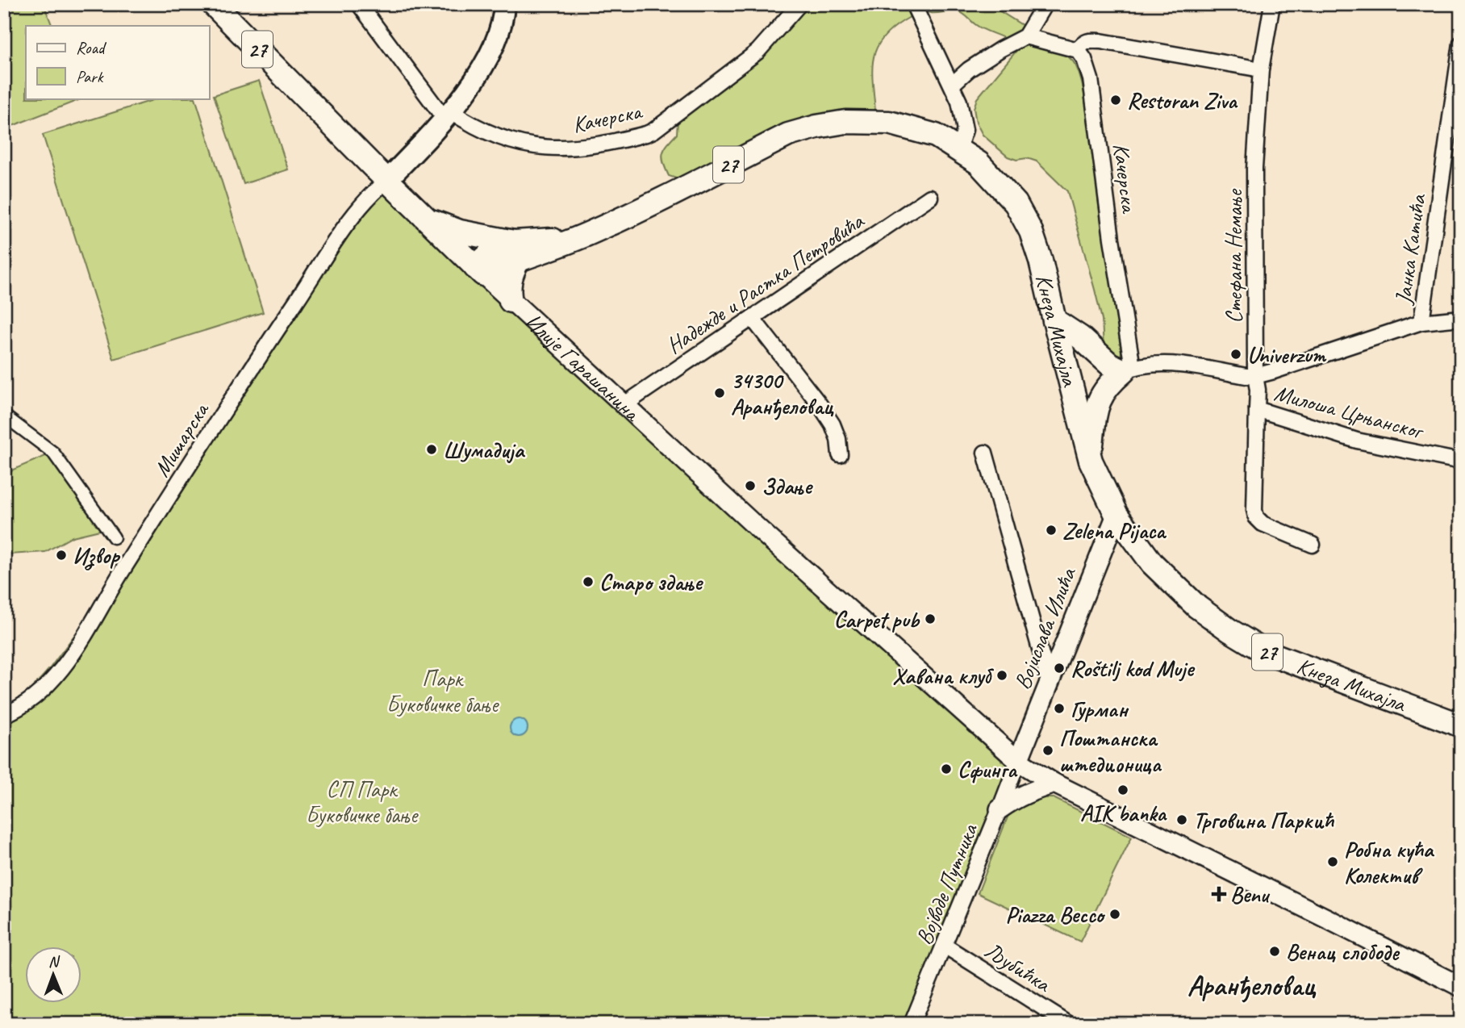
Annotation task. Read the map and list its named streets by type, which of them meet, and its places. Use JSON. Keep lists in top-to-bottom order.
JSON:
{
  "streets": {
    "main road": ["27", "Кнеза Михајла", "Илије Гарашанина"],
    "street": [
      "Качерска",
      "Јанка Катића",
      "Стефана Немање",
      "Надежде и Растка Петровића",
      "Милоша Црњанског",
      "Мишарска",
      "Војислава Илића",
      "Војводе Путника",
      "Љубићка"
    ]
  },
  "crossings": [
    ["27", "Кнеза Михајла"],
    ["27", "Илије Гарашанина"],
    ["Јанка Катића", "Стефана Немање"],
    ["Јанка Катића", "Милоша Црњанског"],
    ["Стефана Немање", "Милоша Црњанског"],
    ["Надежде и Растка Петровића", "Илије Гарашанина"],
    ["Кнеза Михајла", "Илије Гарашанина"],
    ["Кнеза Михајла", "Војислава Илића"],
    ["Илије Гарашанина", "Мишарска"],
    ["Илије Гарашанина", "Војислава Илића"],
    ["Илије Гарашанина", "Војводе Путника"],
    ["Војислава Илића", "Војводе Путника"],
    ["Војводе Путника", "Љубићка"]
  ],
  "districts": ["Аранђеловац"],
  "parks": ["Парк Буковичке бање", "СП Парк Буковичке бање"],
  "places": {
    "other": [
      "Restoran Ziva",
      "Univerzum",
      "34300 Аранђеловац",
      "Шумадија",
      "Здање",
      "Zelena Pijaca",
      "Извор",
      "Старо здање",
      "Carpet pub",
      "Roštilj kod Muje",
      "Хавана клуб",
      "Гурман",
      "Поштанска штедионица",
      "Сфинга",
      "AIK banka",
      "Трговина Паркић",
      "Робна кућа Колектив",
      "Piazza Becco",
      "Венац слободе"
    ],
    "health": ["Benu"]
  },
  "legend": ["Road", "Park"],
  "north": "top"
}
